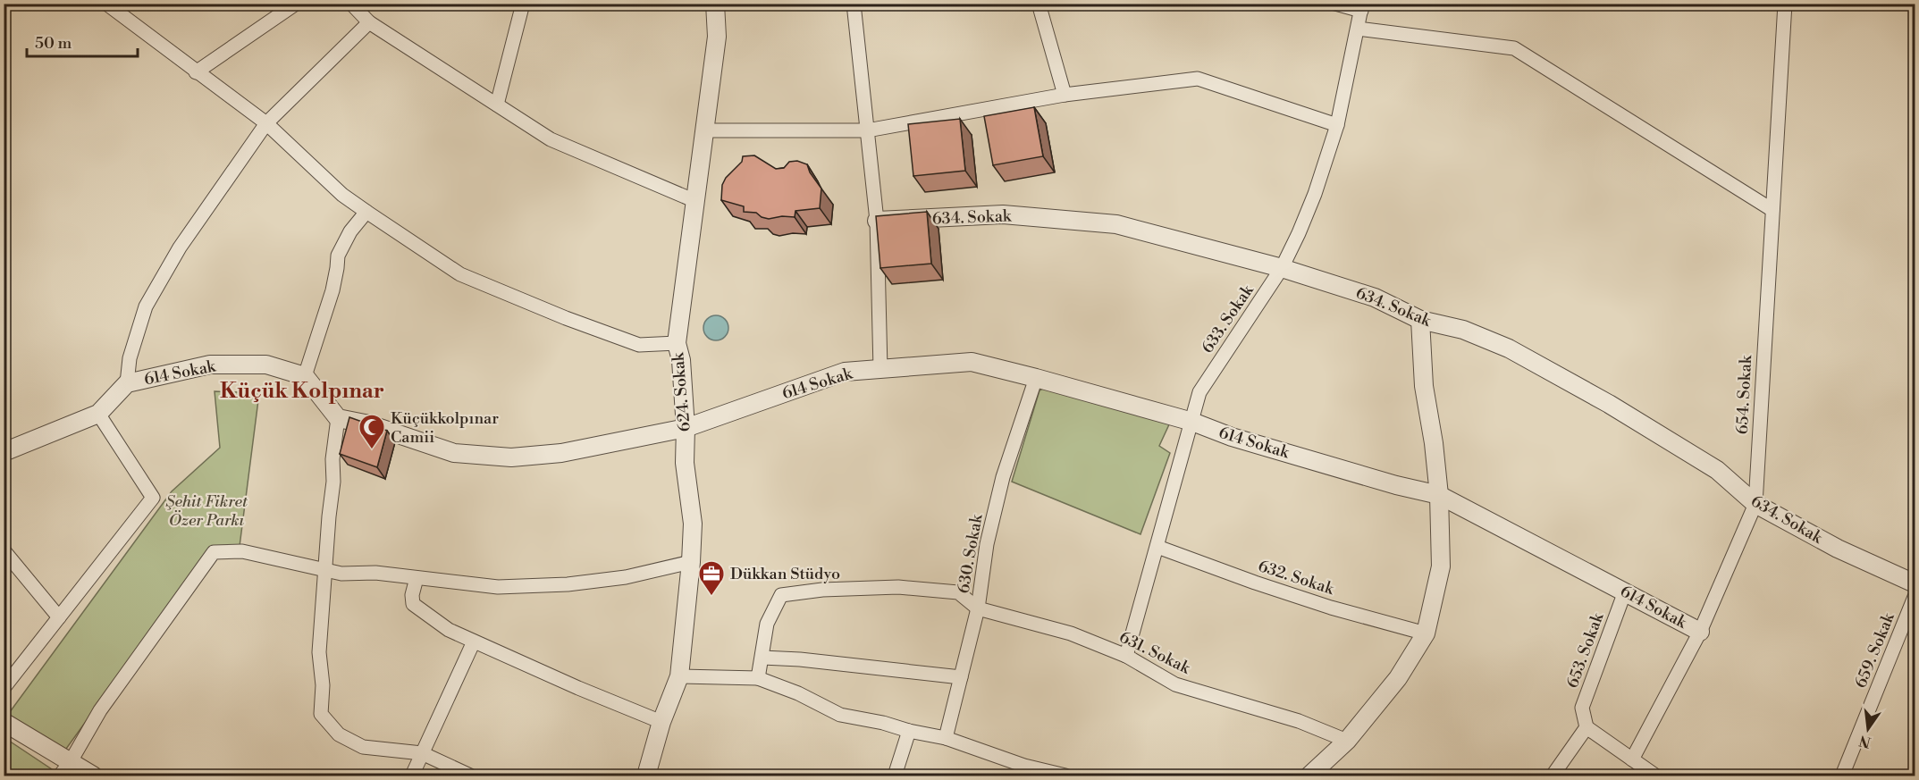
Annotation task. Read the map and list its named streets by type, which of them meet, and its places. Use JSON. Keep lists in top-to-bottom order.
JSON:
{
  "streets": {
    "street": [
      "634. Sokak",
      "633. Sokak",
      "614 Sokak",
      "624. Sokak",
      "654. Sokak",
      "630. Sokak",
      "632. Sokak",
      "653. Sokak",
      "659. Sokak",
      "631. Sokak"
    ]
  },
  "crossings": [
    ["634. Sokak", "633. Sokak"],
    ["634. Sokak", "654. Sokak"],
    ["633. Sokak", "614 Sokak"],
    ["633. Sokak", "632. Sokak"],
    ["633. Sokak", "631. Sokak"],
    ["614 Sokak", "624. Sokak"],
    ["614 Sokak", "654. Sokak"],
    ["614 Sokak", "630. Sokak"],
    ["614 Sokak", "653. Sokak"],
    ["630. Sokak", "631. Sokak"]
  ],
  "districts": ["Küçük Kolpınar"],
  "parks": ["Şehit Fikret Özer Parkı"],
  "places": {
    "mosque": ["Küçükkolpınar Camii"],
    "office": ["Dükkan Stüdyo"]
  },
  "scale_bar": "50 m",
  "north": "bottom"
}
